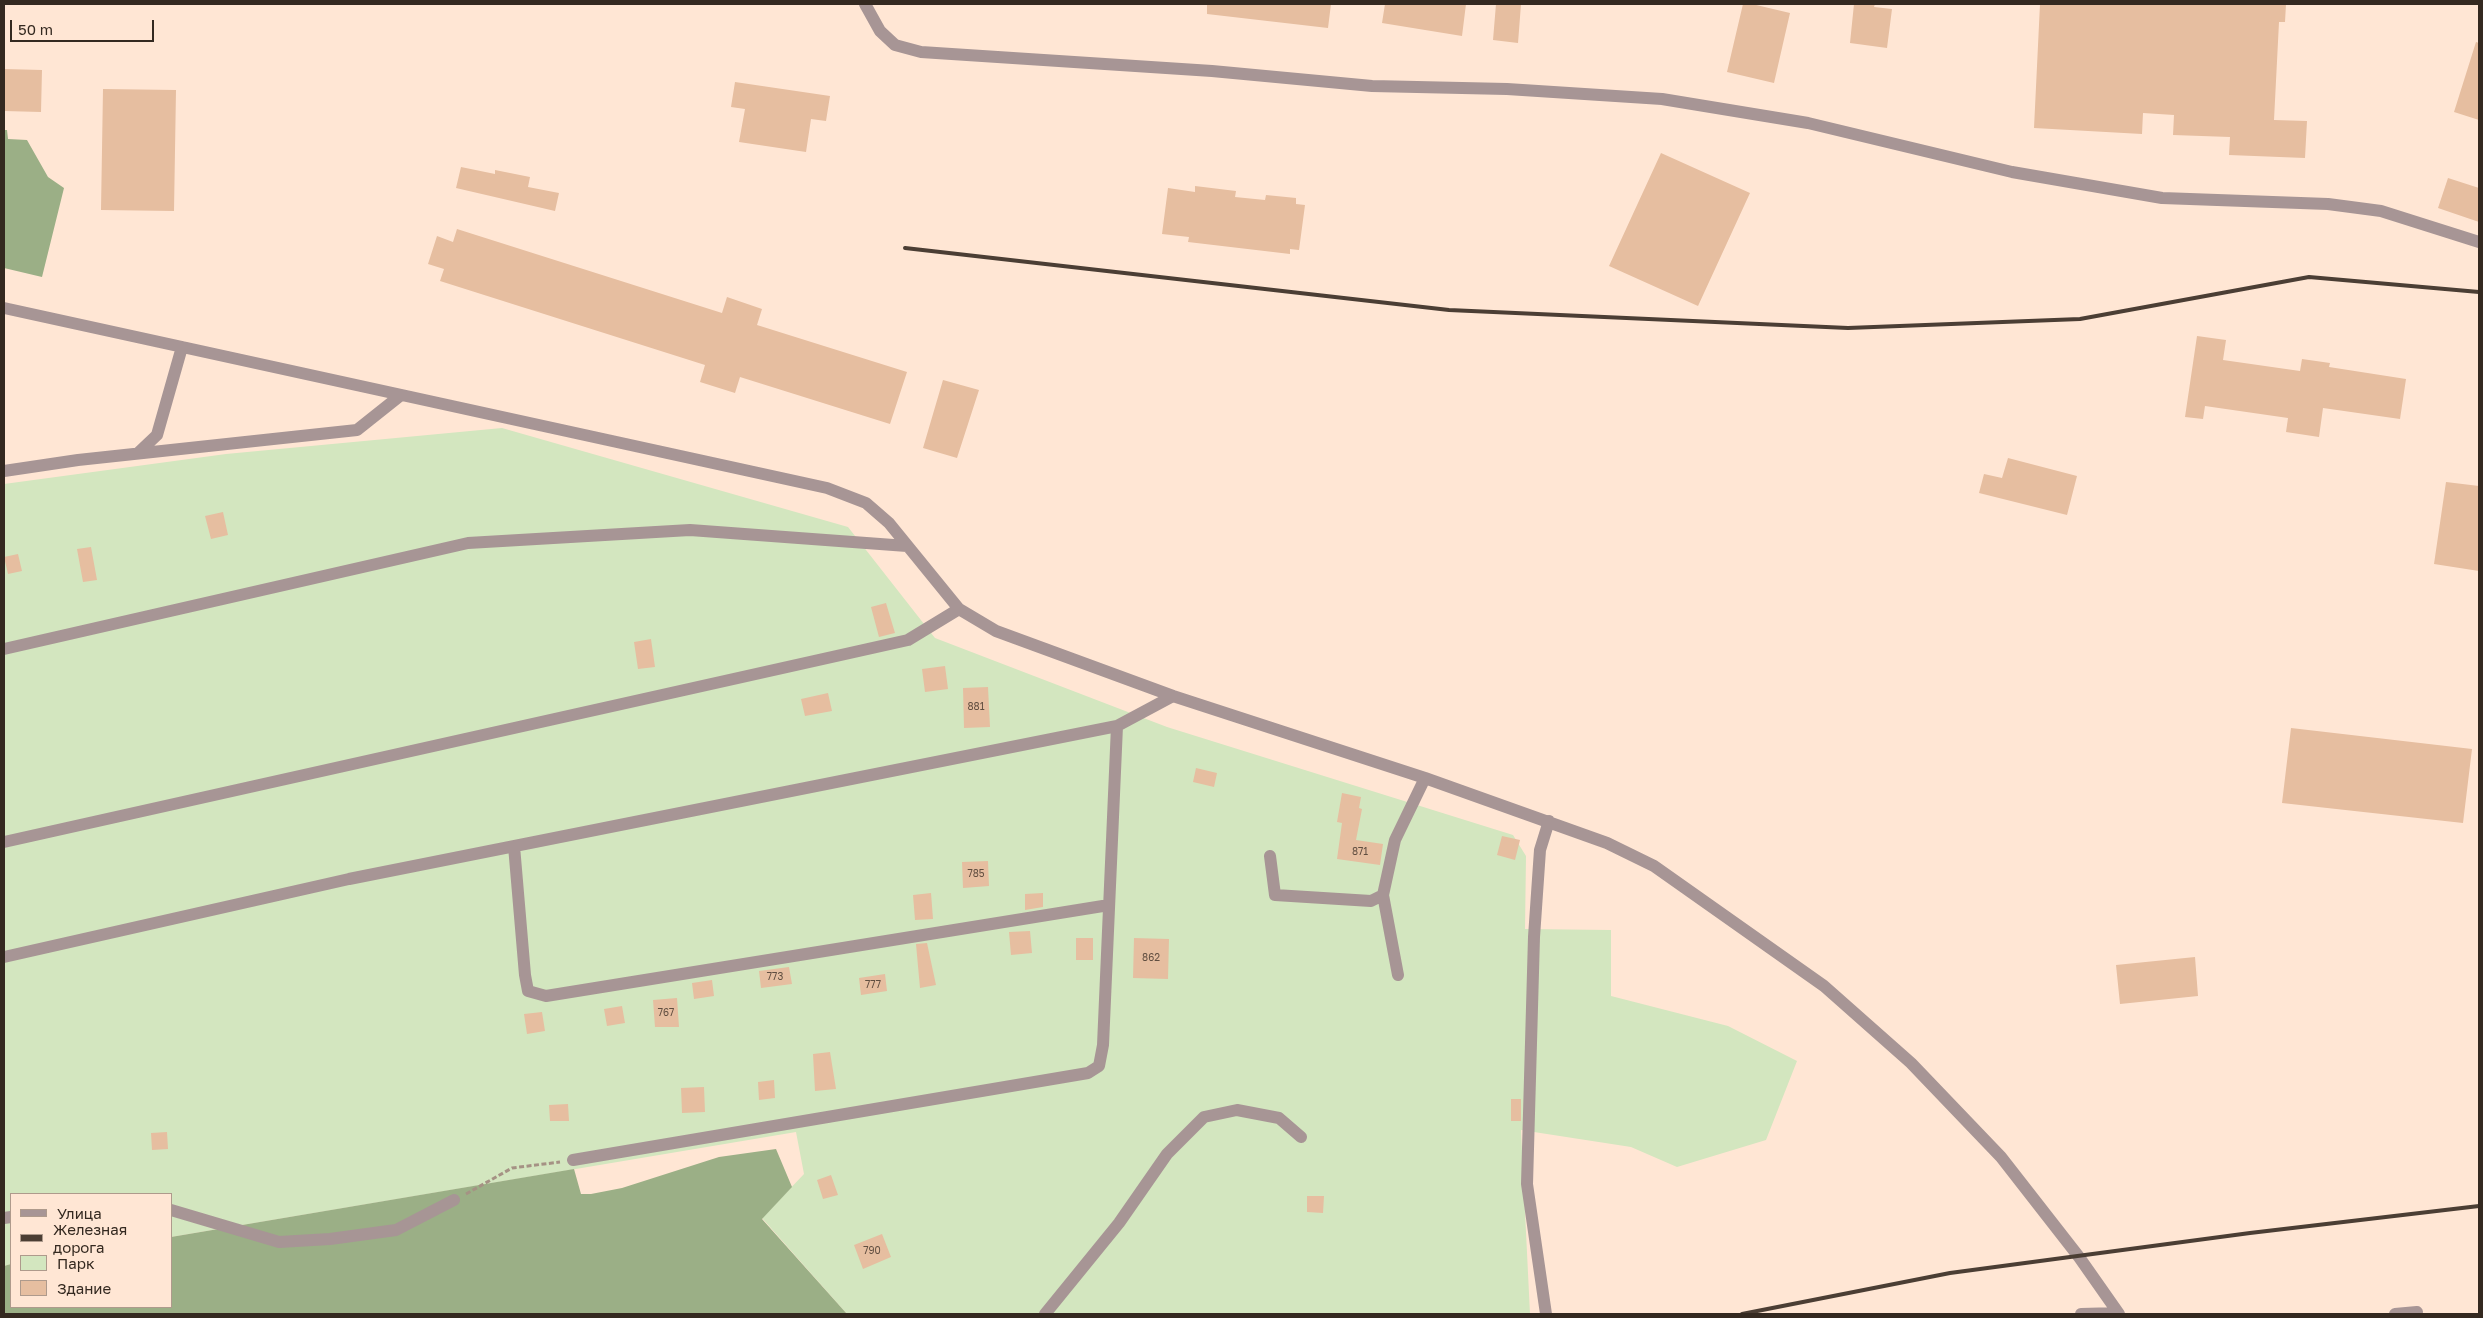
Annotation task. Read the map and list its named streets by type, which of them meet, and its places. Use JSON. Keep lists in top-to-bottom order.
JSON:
{
  "house_numbers": [
    "881",
    "871",
    "785",
    "862",
    "773",
    "777",
    "767",
    "790"
  ],
  "legend": [
    "Улица",
    "Железная дорога",
    "Парк",
    "Здание"
  ],
  "scale_bar": "50 m"
}
